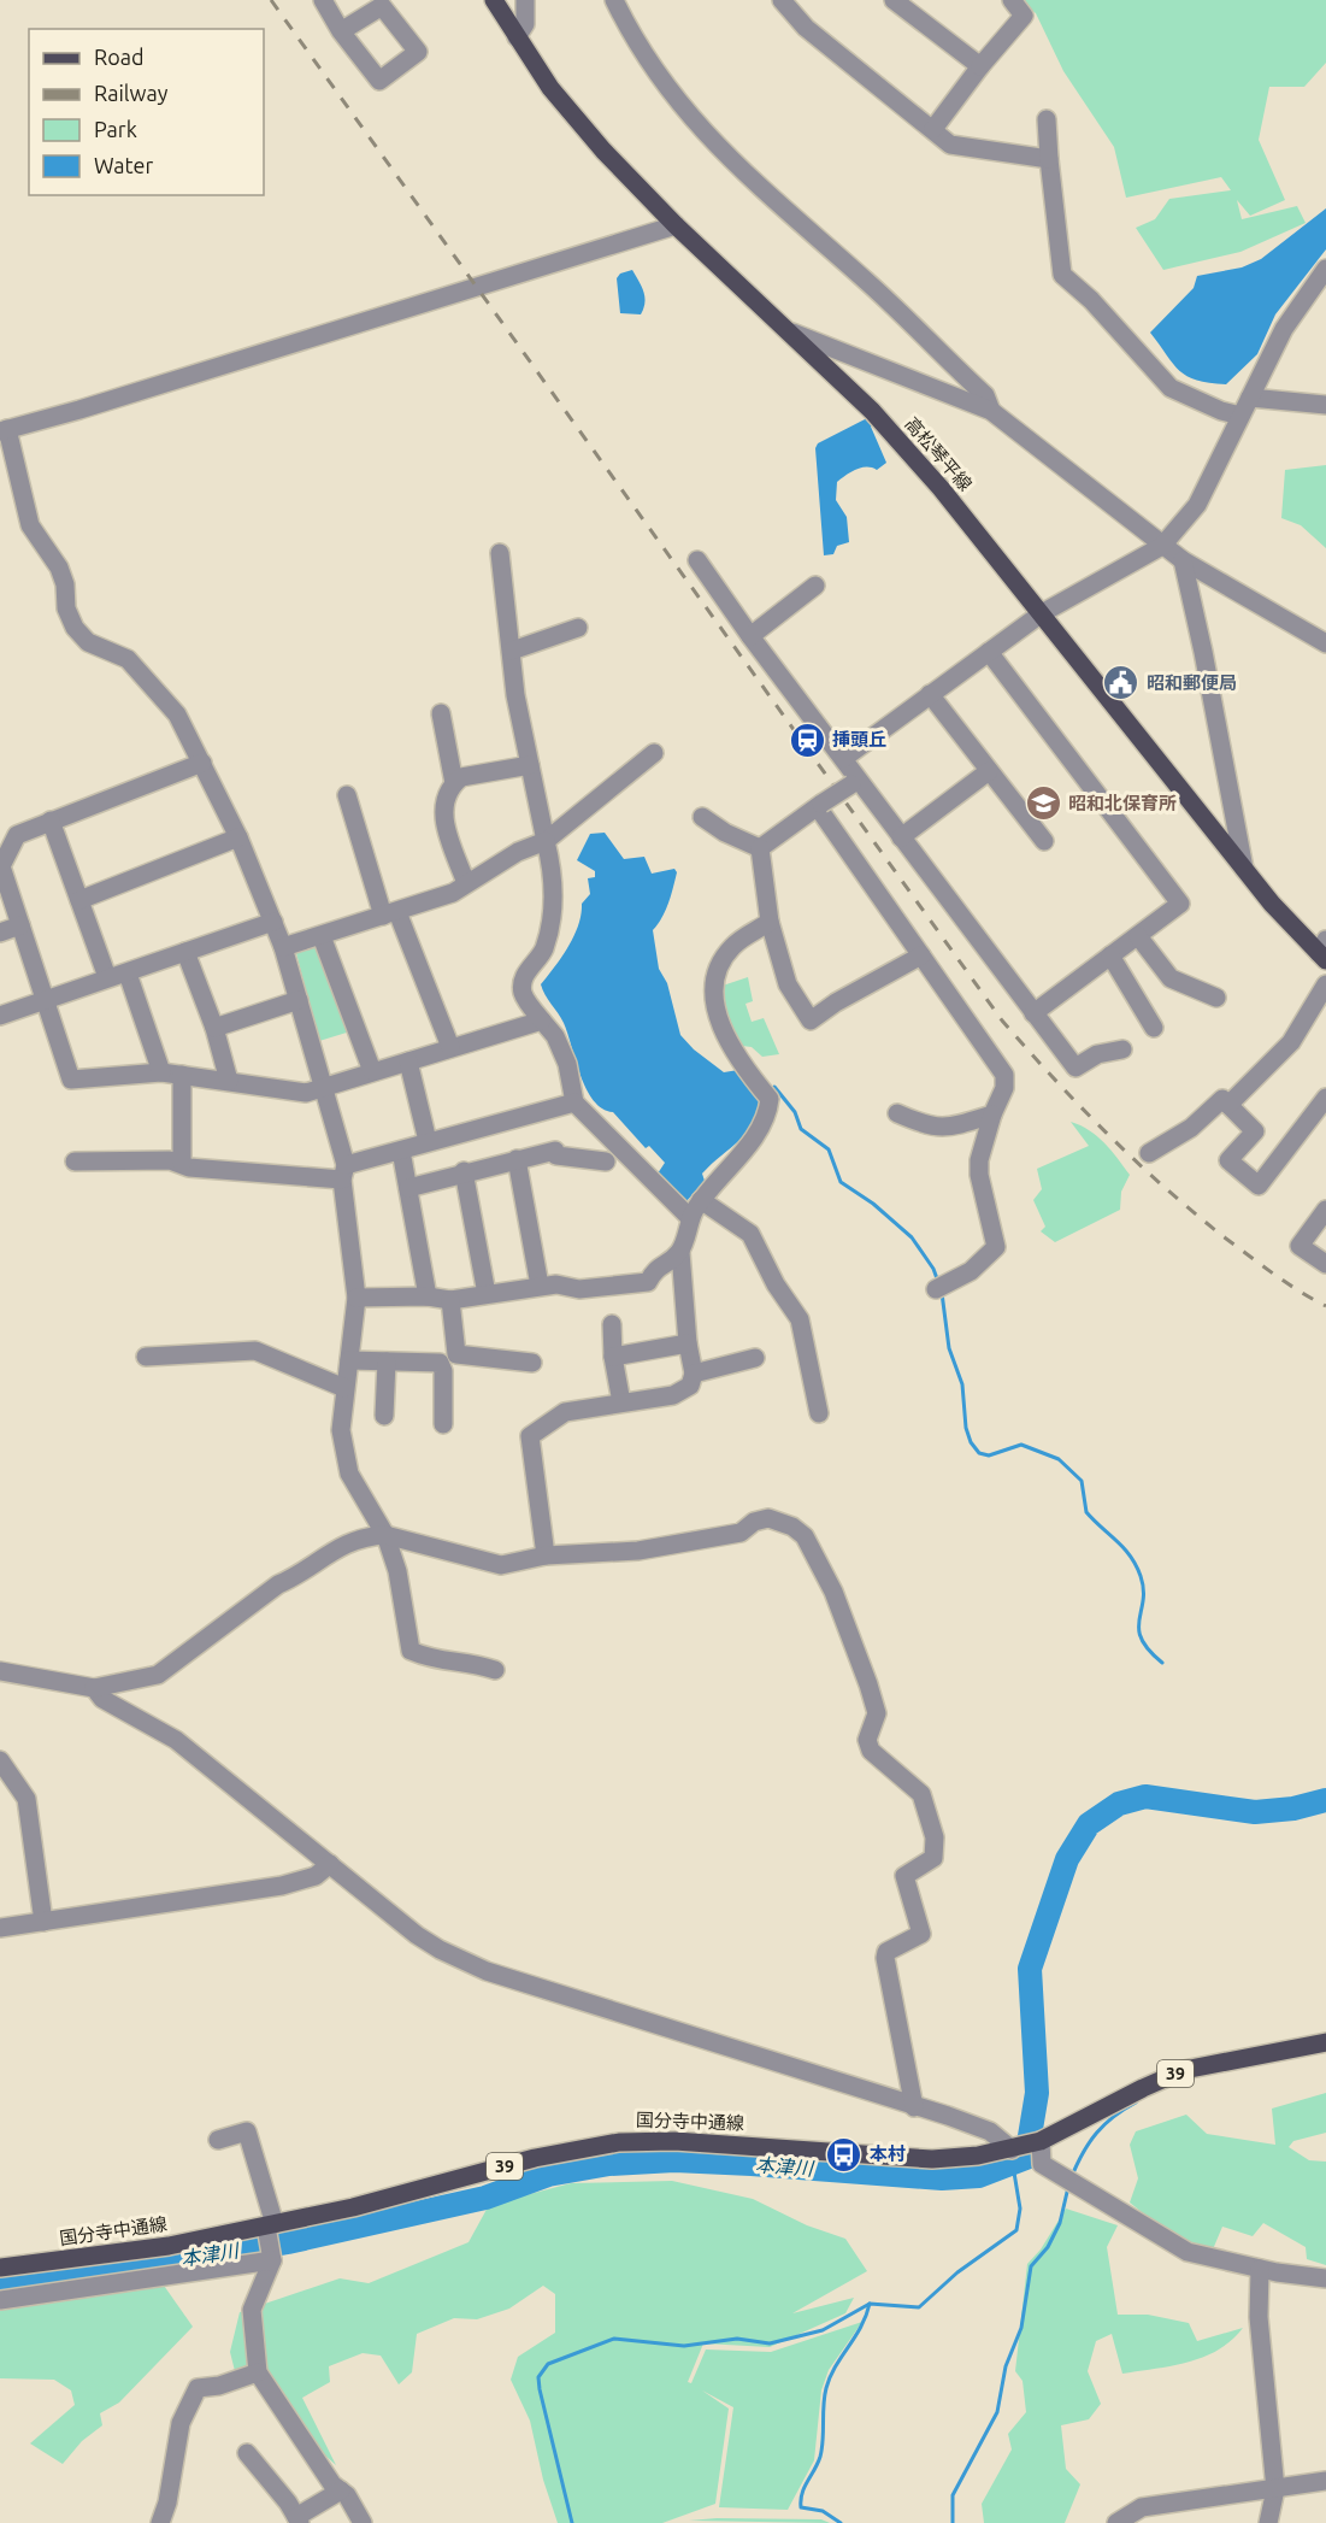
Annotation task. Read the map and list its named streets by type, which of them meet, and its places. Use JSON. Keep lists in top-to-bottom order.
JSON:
{
  "streets": {
    "main road": ["高松琴平線", "39", "国分寺中通線"]
  },
  "water": ["本津川"],
  "places": {
    "public building": ["昭和郵便局"],
    "station": ["挿頭丘"],
    "school or university": ["昭和北保育所"],
    "bus stop": ["本村"]
  },
  "legend": [
    "Road",
    "Railway",
    "Park",
    "Water"
  ]
}
